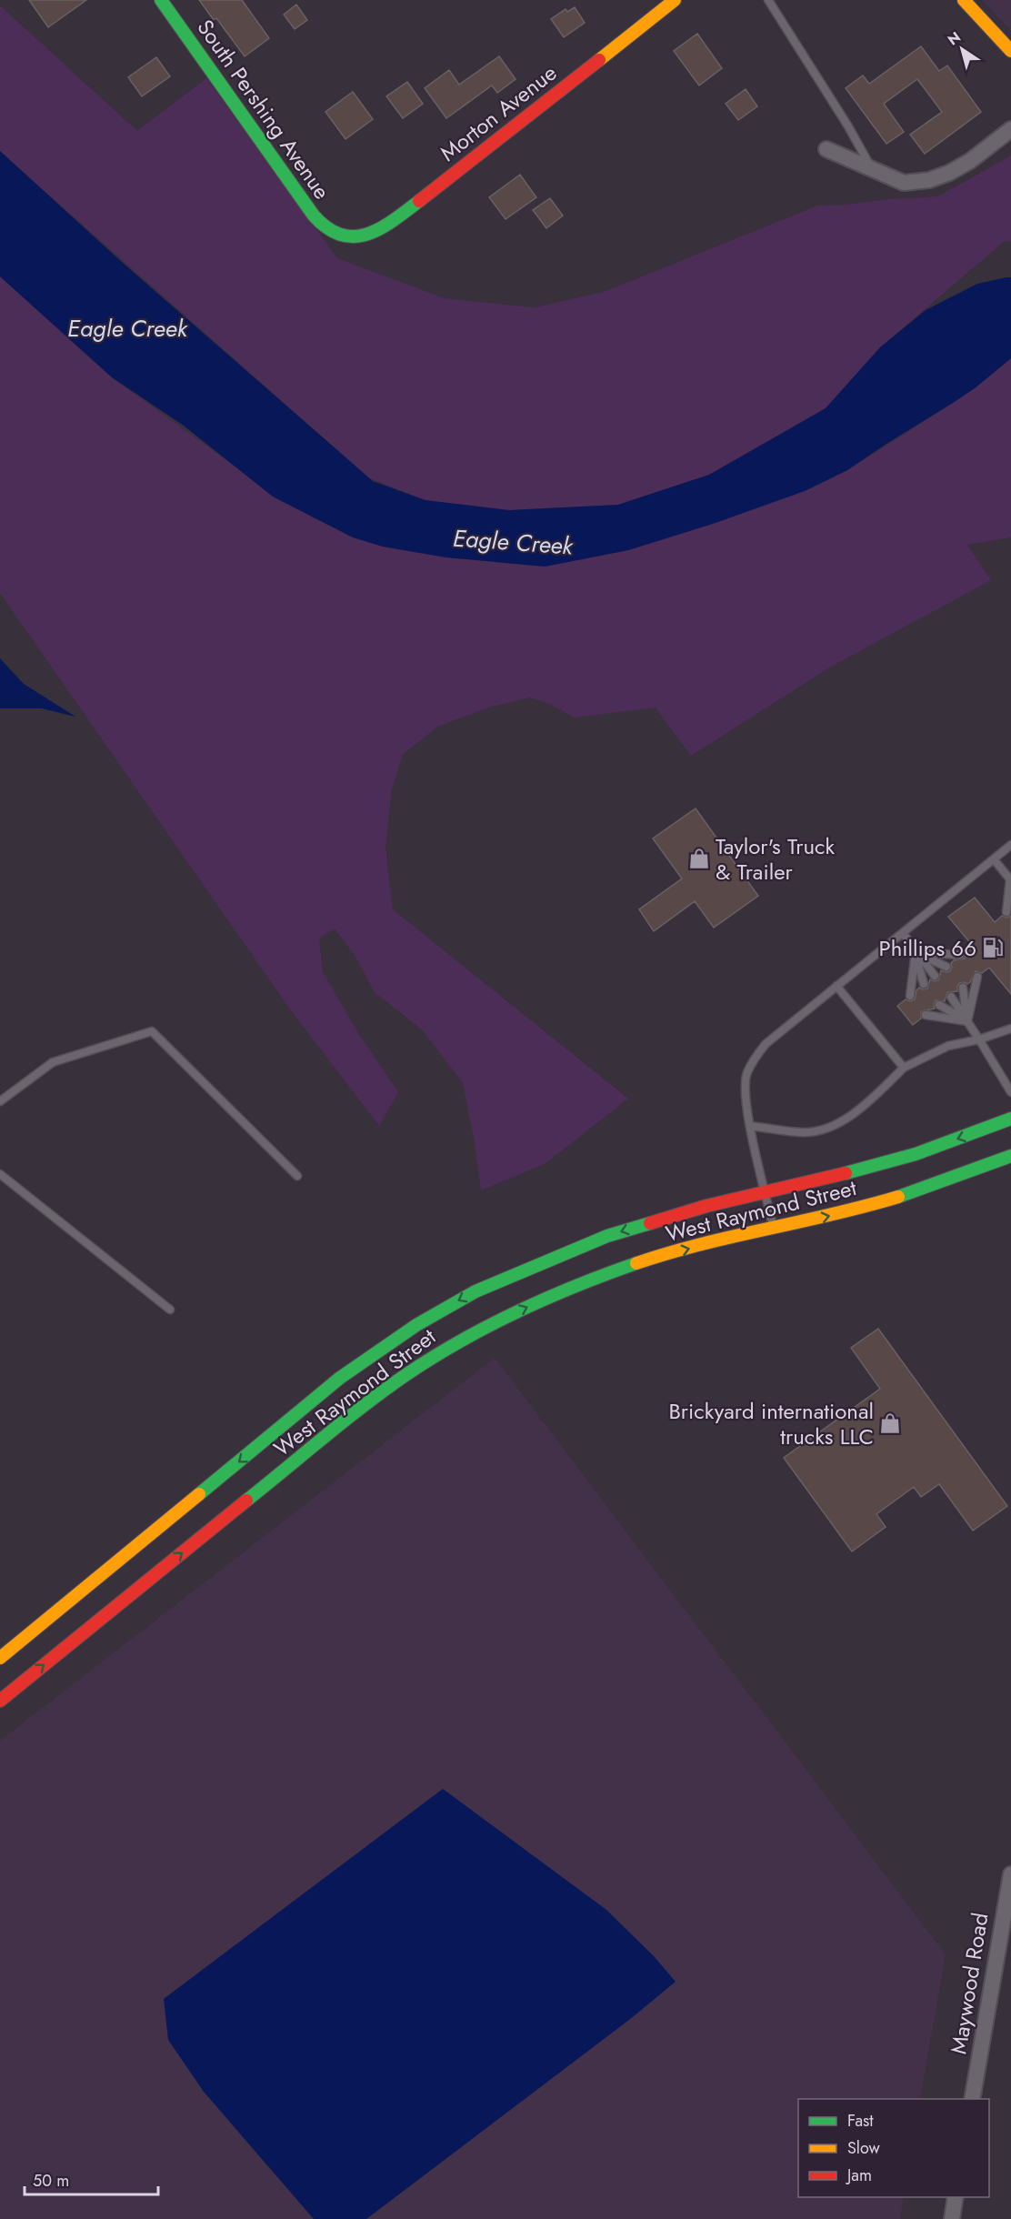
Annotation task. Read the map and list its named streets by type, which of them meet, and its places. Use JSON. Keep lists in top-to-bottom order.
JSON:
{
  "streets": {
    "main road": ["South Pershing Avenue", "Morton Avenue", "West Raymond Street"],
    "street": ["Maywood Road"]
  },
  "crossings": [
    ["South Pershing Avenue", "Morton Avenue"]
  ],
  "water": ["Eagle Creek"],
  "places": {
    "shop": ["Taylor's Truck & Trailer", "Brickyard international trucks LLC"],
    "fuel station": ["Phillips 66"]
  },
  "legend": ["Fast", "Slow", "Jam"],
  "scale_bar": "50 m",
  "north": "top left"
}
